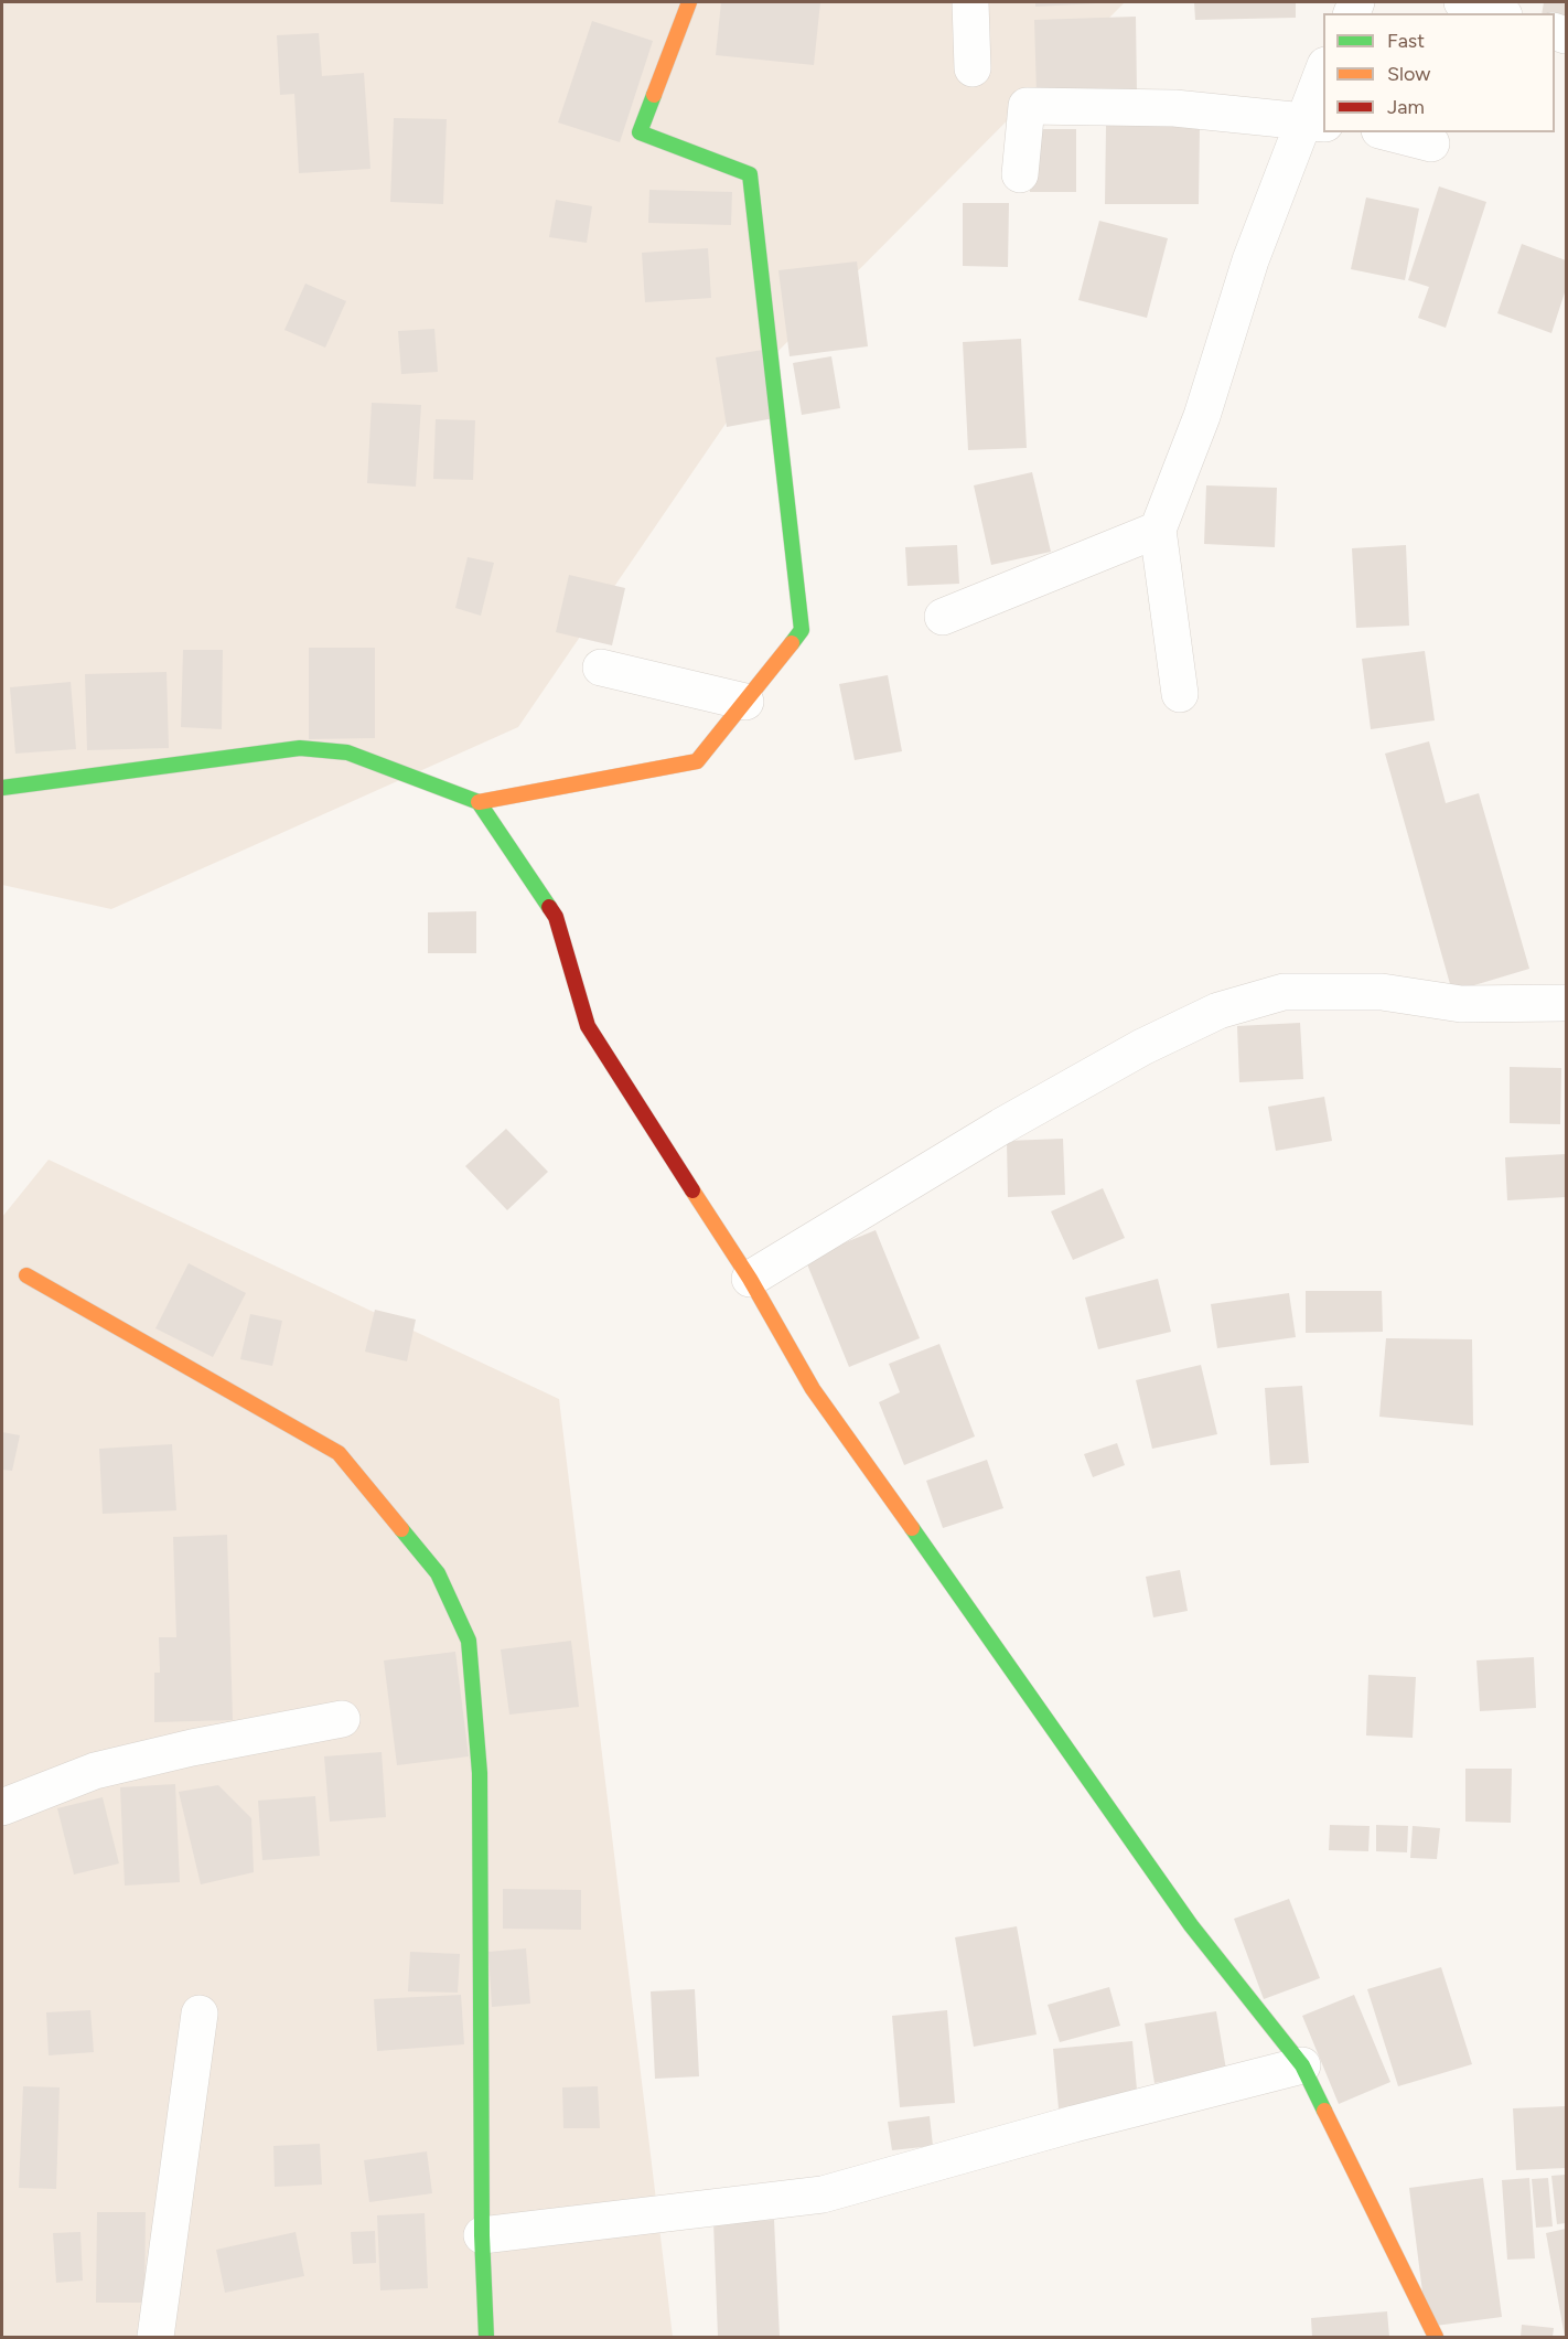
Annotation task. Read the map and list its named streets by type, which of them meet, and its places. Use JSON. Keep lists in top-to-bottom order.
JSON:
{
  "legend": ["Fast", "Slow", "Jam"]
}
